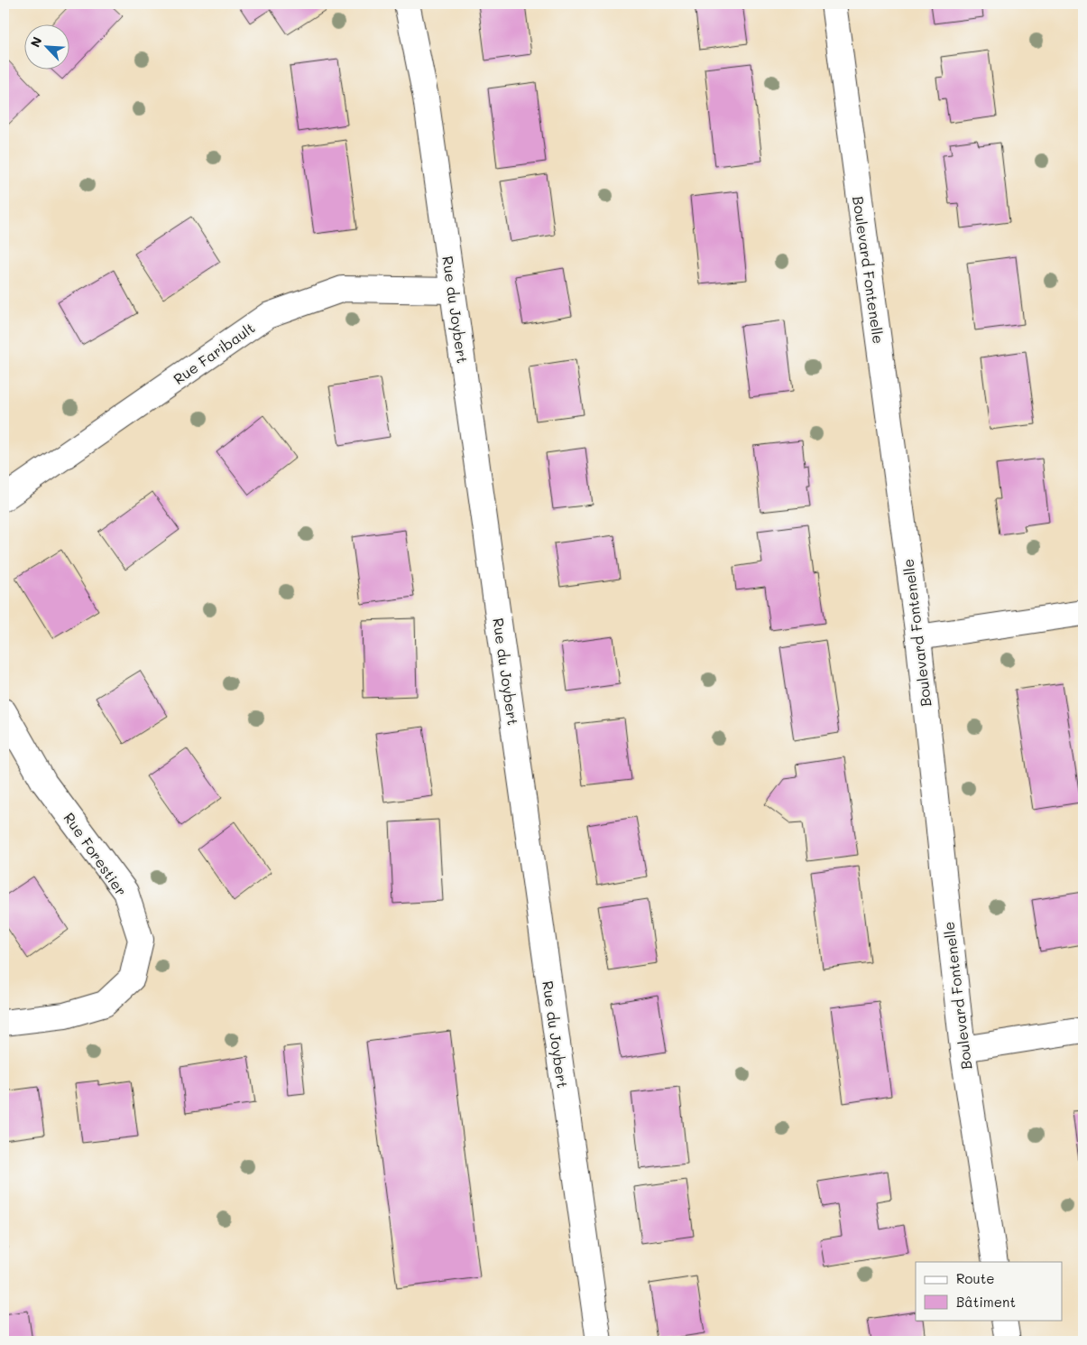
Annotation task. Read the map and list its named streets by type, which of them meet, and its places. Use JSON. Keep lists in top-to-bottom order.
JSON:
{
  "streets": {
    "street": [
      "Boulevard Fontenelle",
      "Rue du Joybert",
      "Rue Faribault",
      "Rue Forestier"
    ]
  },
  "crossings": [
    ["Rue du Joybert", "Rue Faribault"]
  ],
  "legend": ["Route", "Bâtiment"],
  "north": "top left"
}
